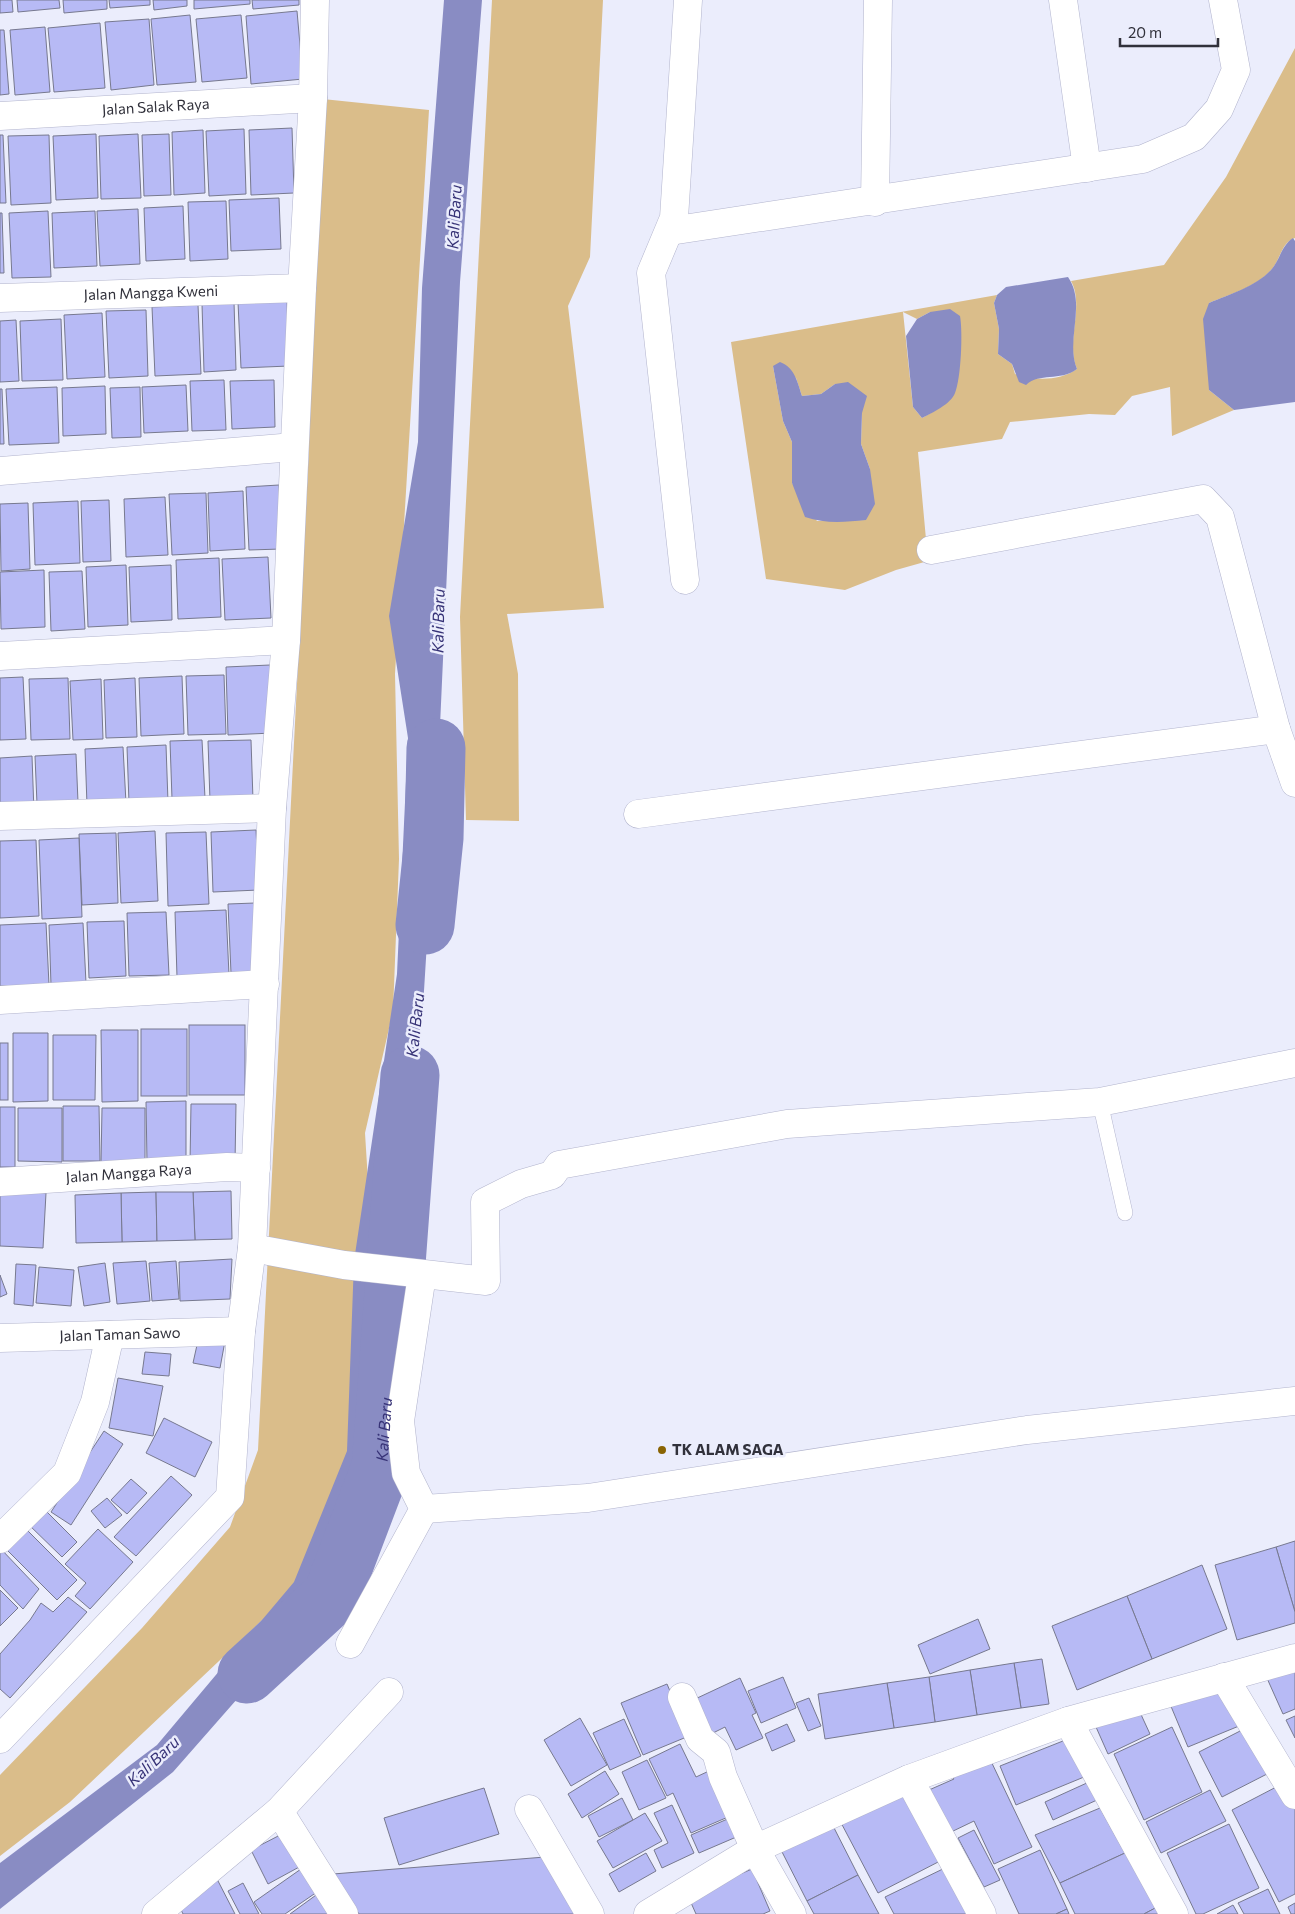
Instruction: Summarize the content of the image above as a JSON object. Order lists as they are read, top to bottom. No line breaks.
{"streets":{"street":["Jalan Salak Raya","Jalan Mangga Kweni","Jalan Mangga Raya","Jalan Taman Sawo"]},"water":["Kali Baru"],"places":["TK ALAM SAGA"],"scale_bar":"20 m"}
